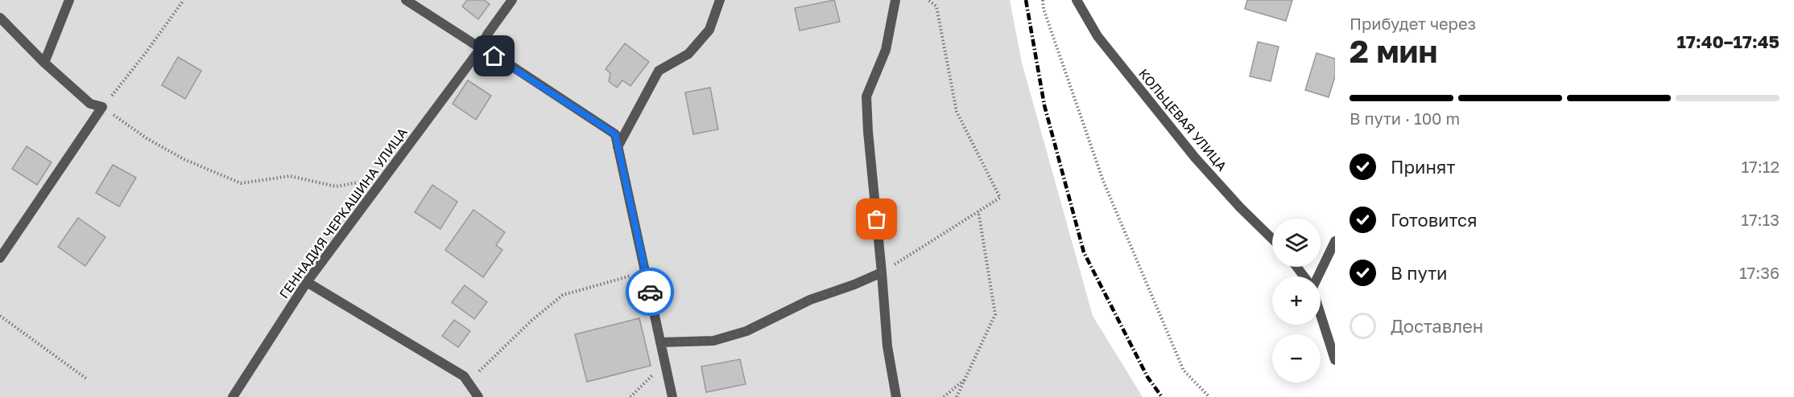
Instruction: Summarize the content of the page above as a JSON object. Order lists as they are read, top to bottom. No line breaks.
{"streets":{"street":["КОЛЬЦЕВАЯ УЛИЦА","ГЕННАДИЯ ЧЕРКАШИНА УЛИЦА"]},"page":{"heading":["2 мин","Прибудет через","17:40–17:45"],"bar":"В пути · 100 m","list":[["Принят","17:12"],["Готовится","17:13"],["В пути","17:36"],"Доставлен"],"map_buttons":["+","−"]}}
